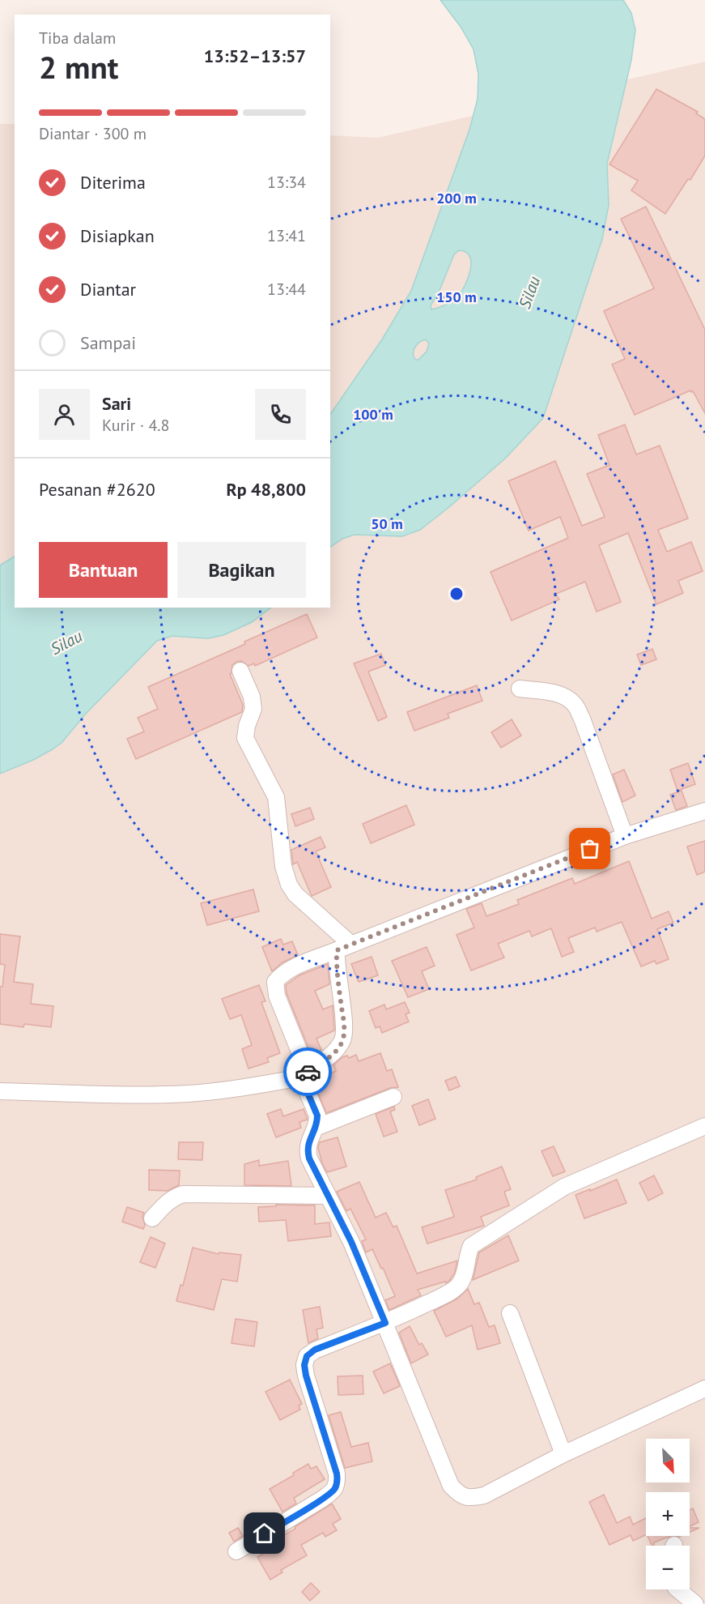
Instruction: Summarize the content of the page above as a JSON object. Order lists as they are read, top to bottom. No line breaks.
{"water":["Silau"],"north":"bottom right","page":{"heading":["2 mnt","Tiba dalam","13:52–13:57"],"panel":["Sari","Kurir · 4.8","Pesanan #2620","Rp 48,800"],"bar":"Diantar · 300 m","list":[["Diterima","13:34"],["Disiapkan","13:41"],["Diantar","13:44"],"Sampai"],"buttons":["Bantuan","Bagikan"],"map_buttons":["+","−"]},"rings":["200 m","150 m","100 m","50 m"]}
